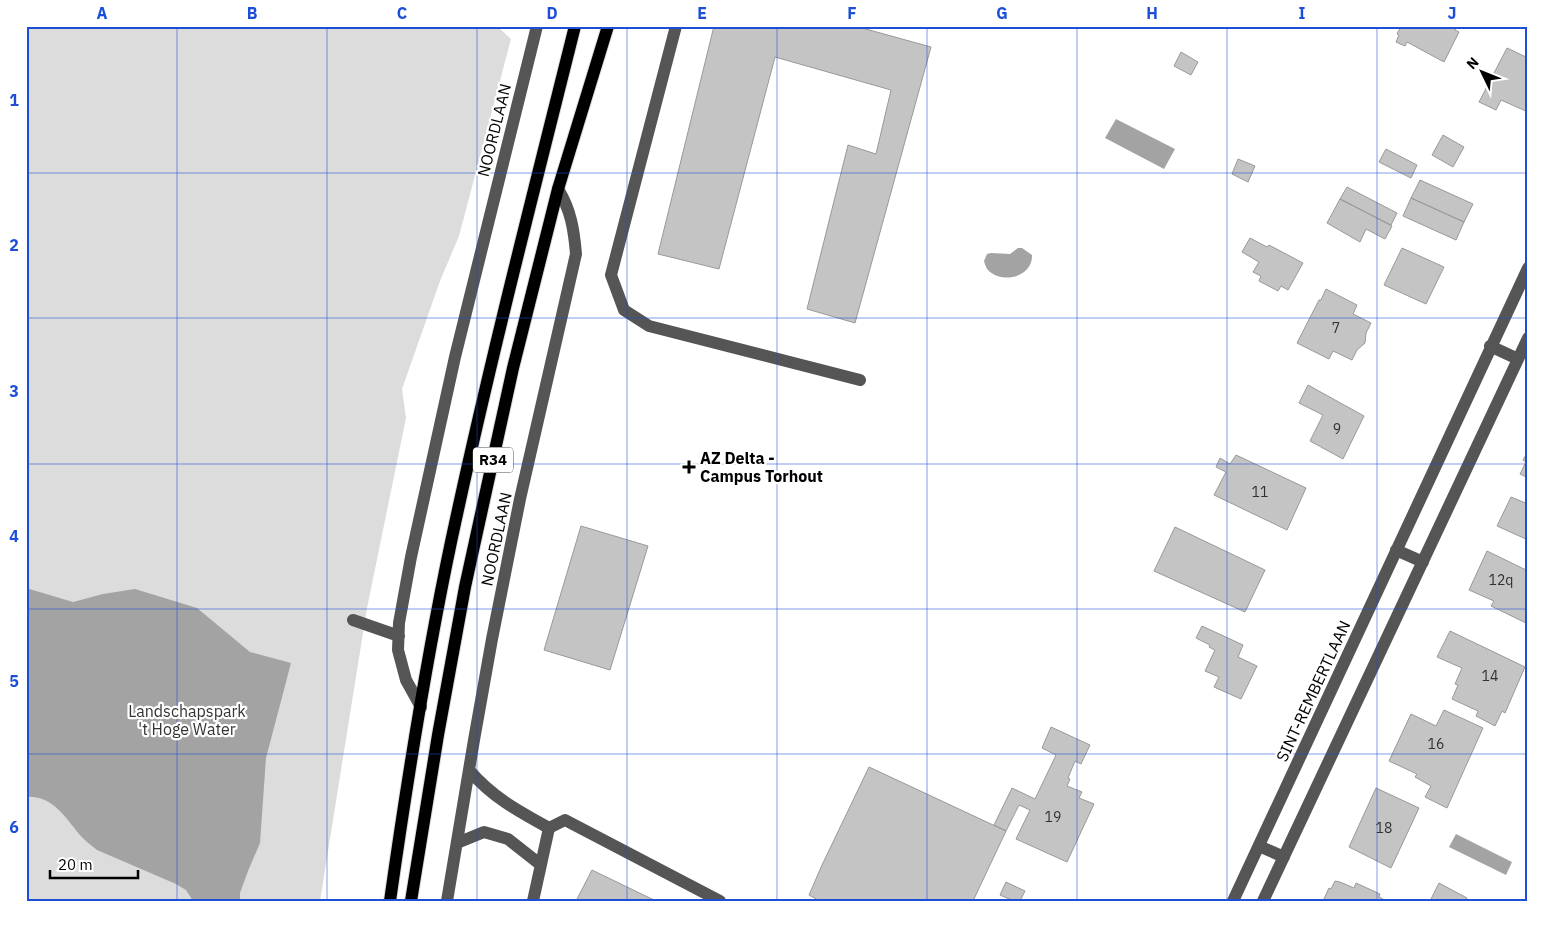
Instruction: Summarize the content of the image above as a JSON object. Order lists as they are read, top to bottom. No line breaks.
{"streets":{"main road":["NOORDLAAN","R34"],"street":["SINT-REMBERTLAAN"]},"crossings":[["NOORDLAAN","R34"]],"parks":["Landschapspark 't Hoge Water"],"places":{"health":["AZ Delta - Campus Torhout"]},"house_numbers":["7","9","11","12q","14","16","19","18"],"scale_bar":"20 m","north":"top left","grid":{"columns":["A","B","C","D","E","F","G","H","I","J"],"rows":["1","2","3","4","5","6"]}}
